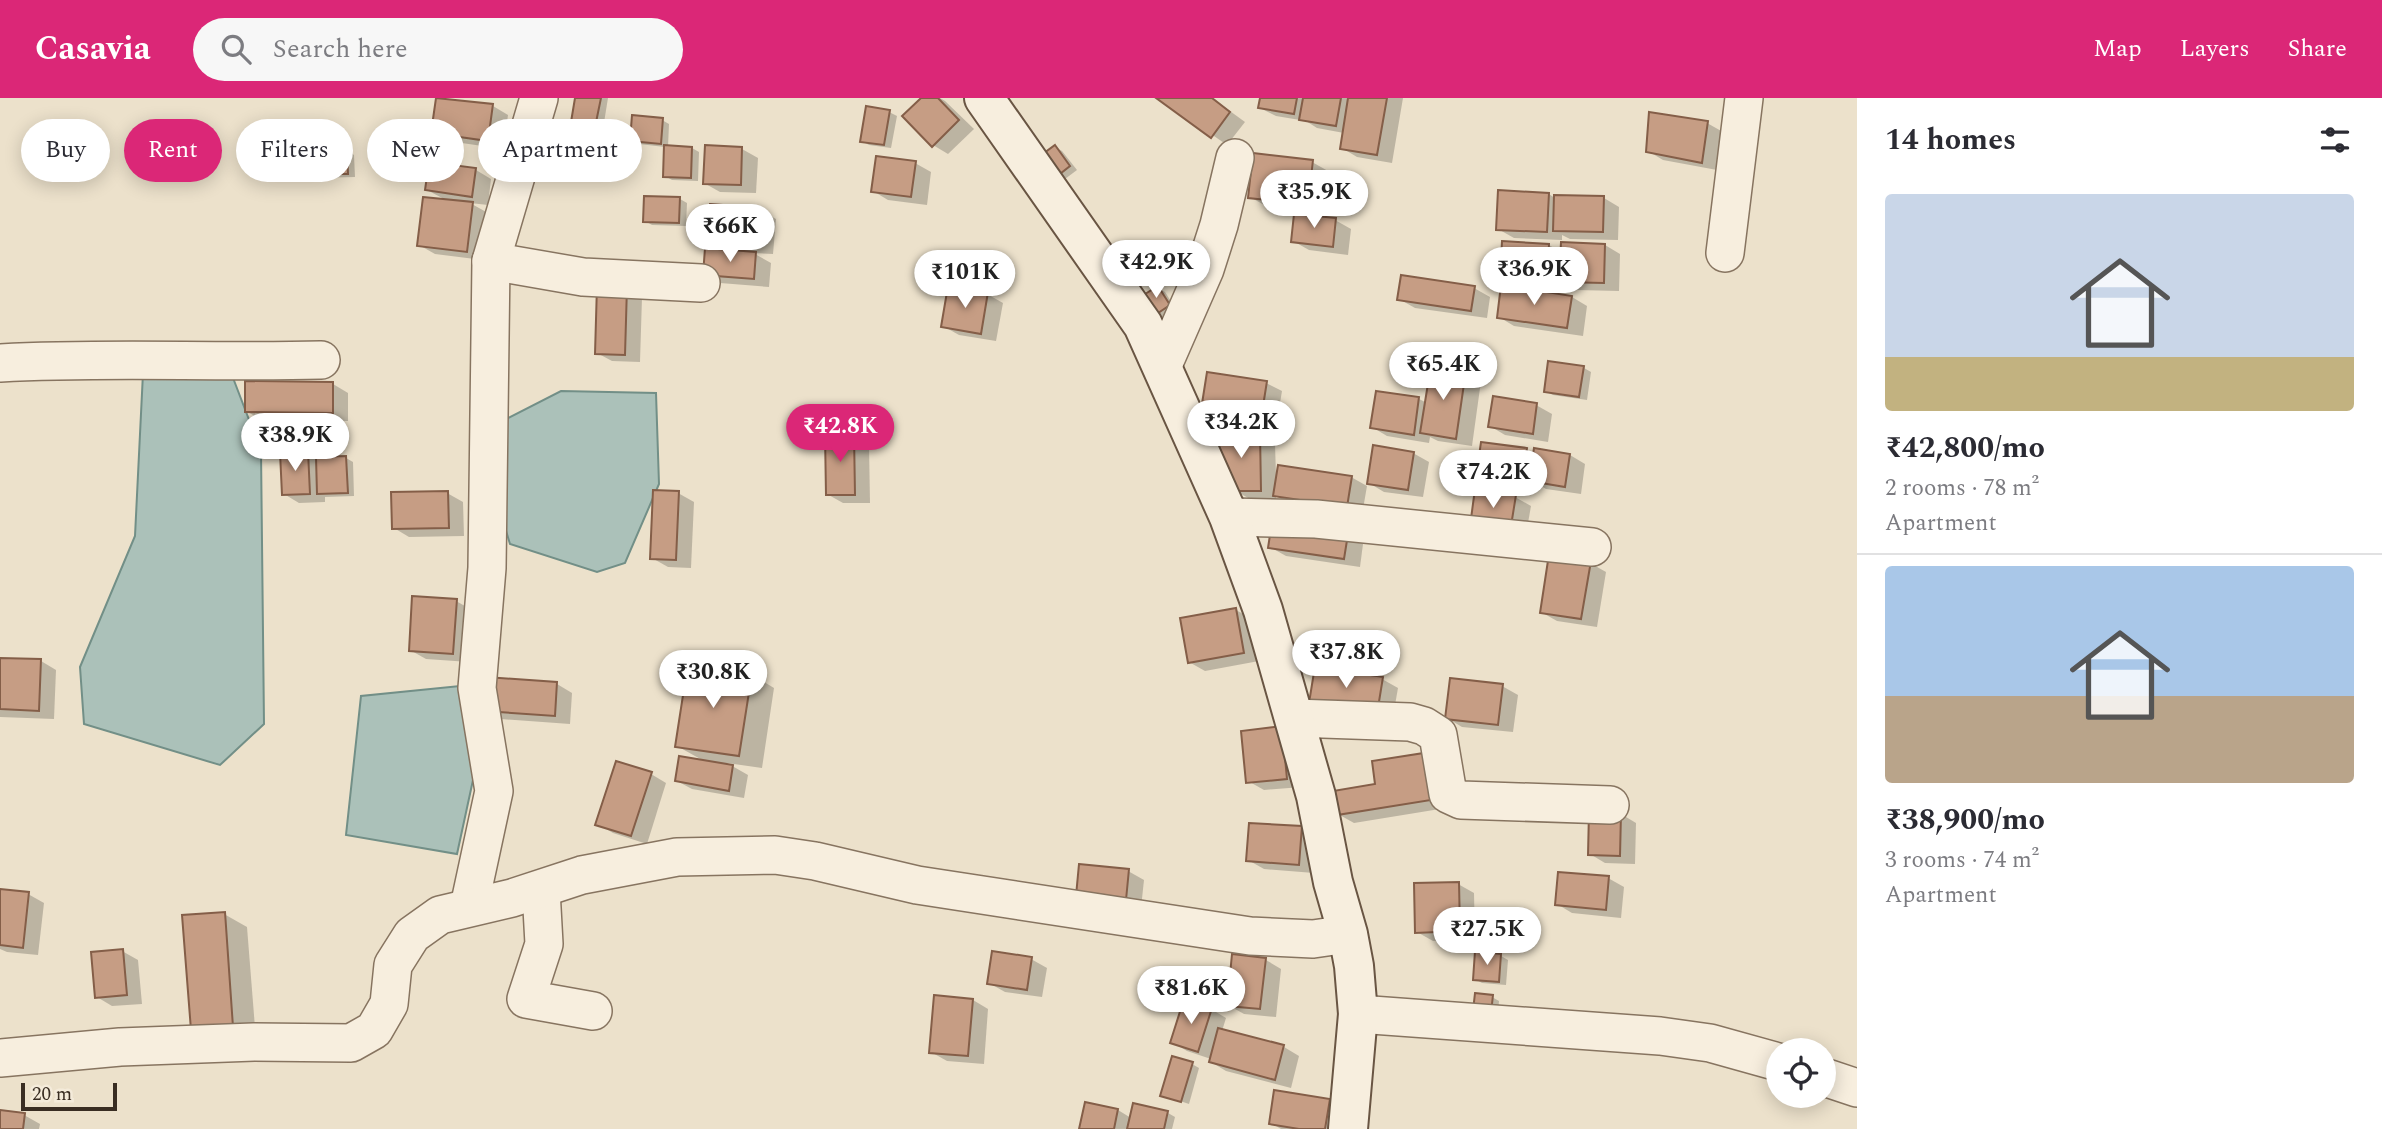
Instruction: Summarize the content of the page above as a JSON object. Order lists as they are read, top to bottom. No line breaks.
{"scale_bar":"20 m","page":{"header":"Casavia","search":"Search here","nav":["Map","Layers","Share"],"heading":"14 homes","chip":["Buy","Rent","Filters","New","Apartment"],"price":["₹35.9K","₹66K","₹42.9K","₹36.9K","₹101K","₹65.4K","₹34.2K","₹42.8K","₹38.9K","₹74.2K","₹37.8K","₹30.8K","₹27.5K","₹81.6K"],"list":[{"name":"₹42,800/mo","note":"2 rooms · 78 m² · Apartment"},{"name":"₹38,900/mo","note":"3 rooms · 74 m² · Apartment"}],"scale":"20 m"}}
